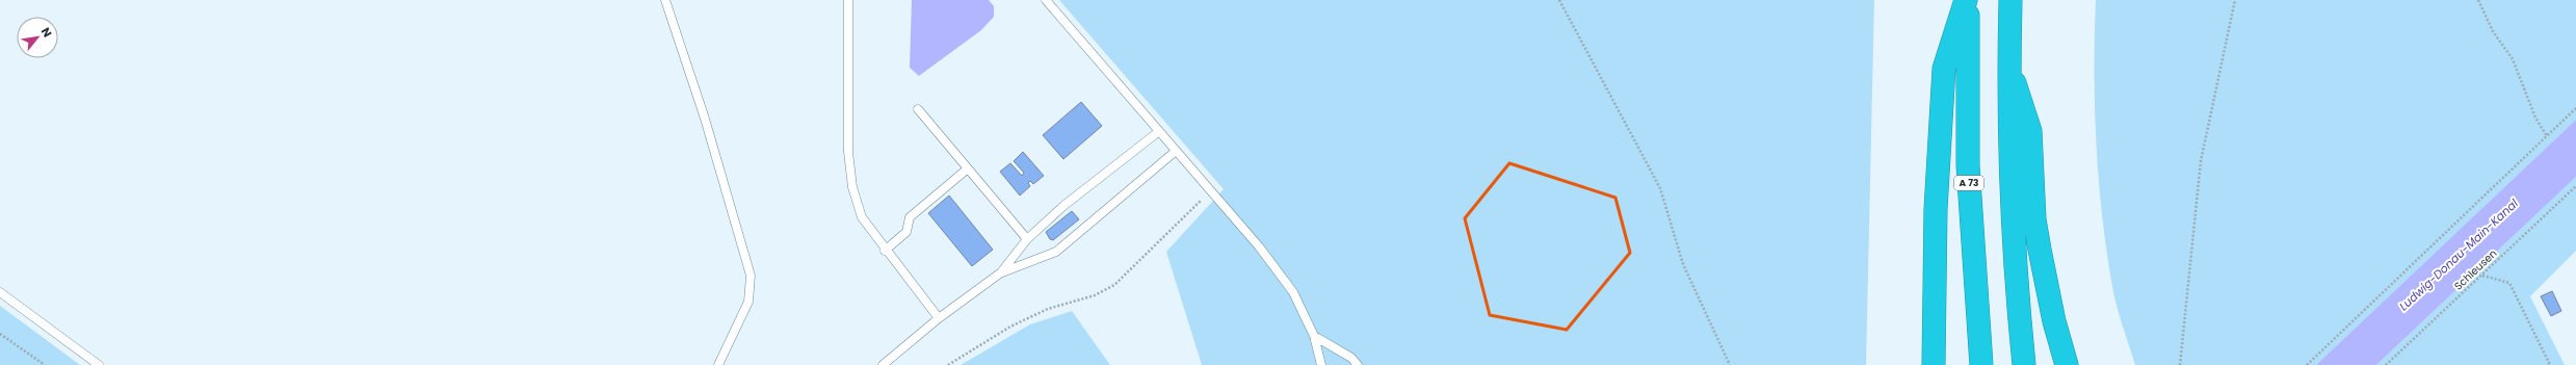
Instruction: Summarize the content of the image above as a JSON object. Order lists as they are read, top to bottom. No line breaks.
{"streets":{"highway":["A 73"],"path":["Schleusen"]},"water":["Ludwig-Donau-Main-Kanal"],"north":"top right"}
